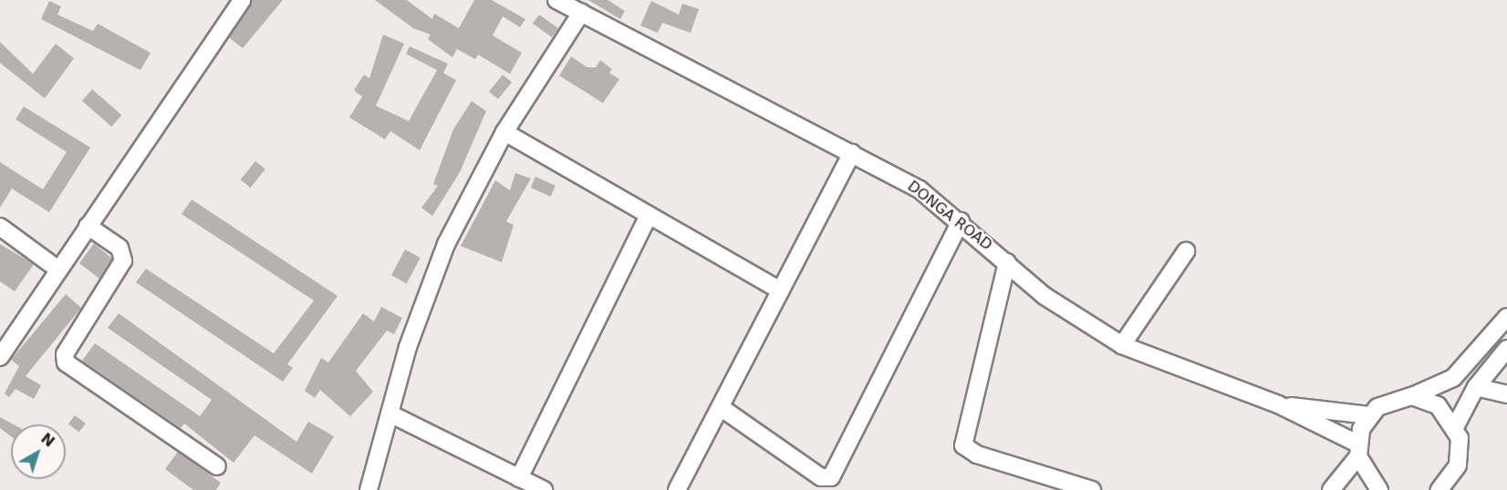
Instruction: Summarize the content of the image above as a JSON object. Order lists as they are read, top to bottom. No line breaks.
{"streets":{"street":["DONGA ROAD"]},"north":"top right"}
